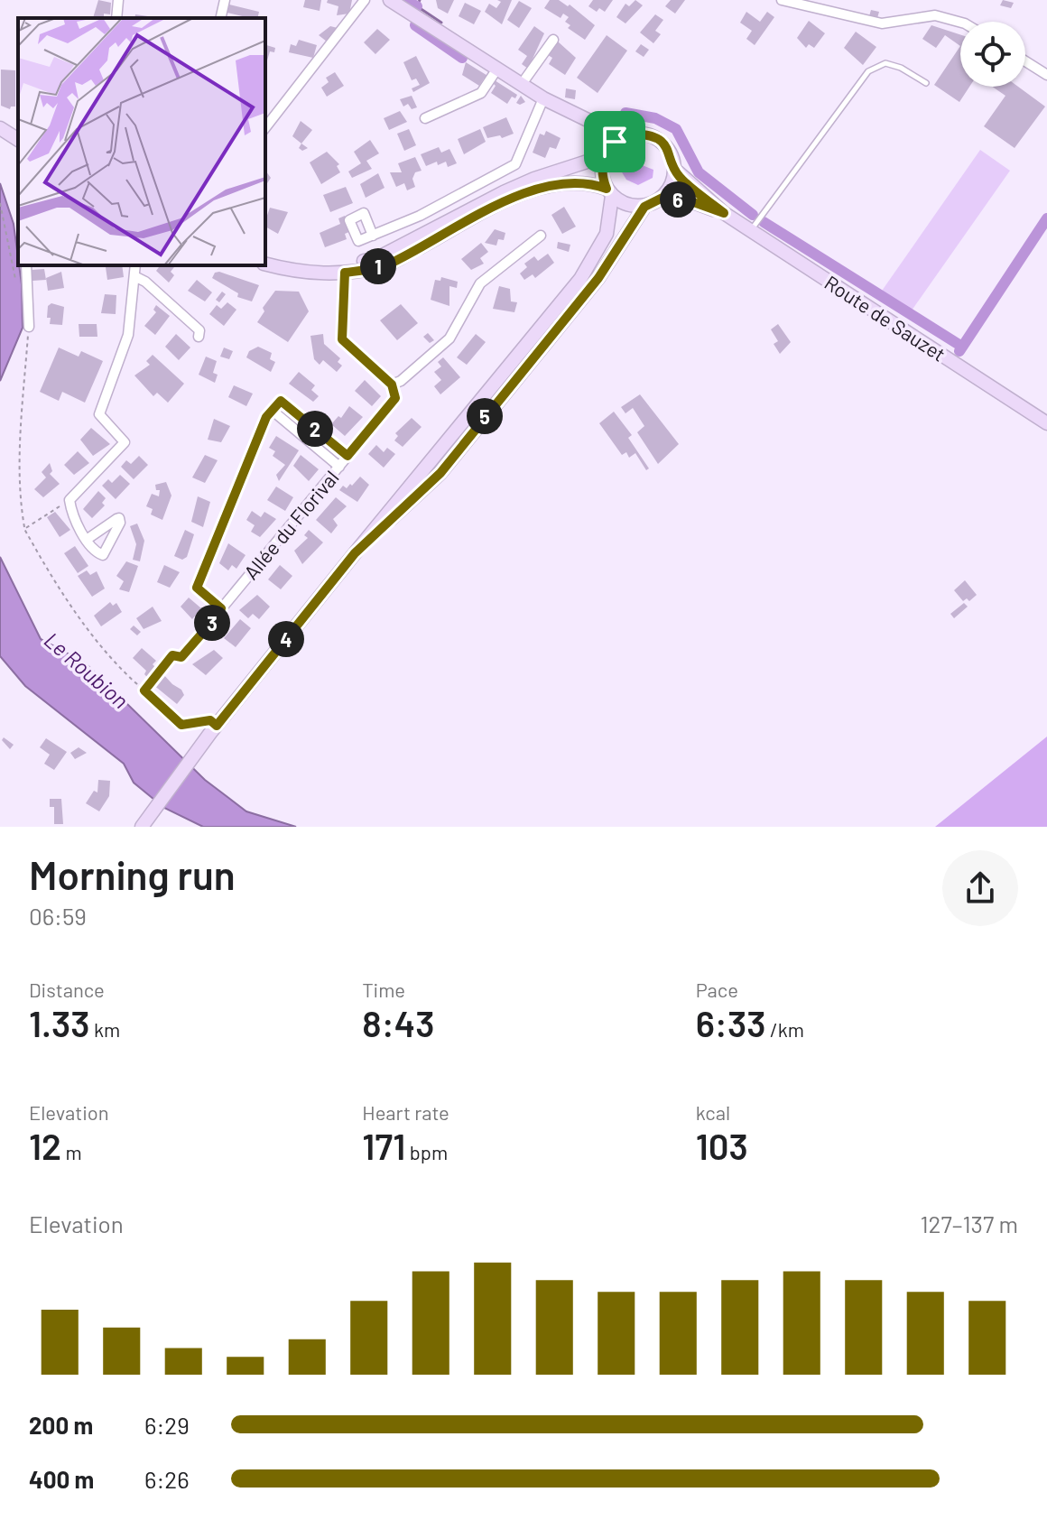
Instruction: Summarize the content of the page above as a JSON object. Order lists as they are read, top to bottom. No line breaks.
{"streets":{"main road":["Route de Sauzet"],"street":["Allée du Florival"]},"water":["Le Roubion"],"page":{"pins":["6","1","5","2","3","4"],"heading":["Morning run","06:59"],"stats":[["Distance","1.33 km"],["Time","8:43"],["Pace","6:33 /km"],["Elevation","12 m"],["Heart rate","171 bpm"],["kcal","103"]],"chart":["Elevation","127–137 m"],"list":[{"name":"200 m","note":"6:29"},{"name":"400 m","note":"6:26"}]}}
